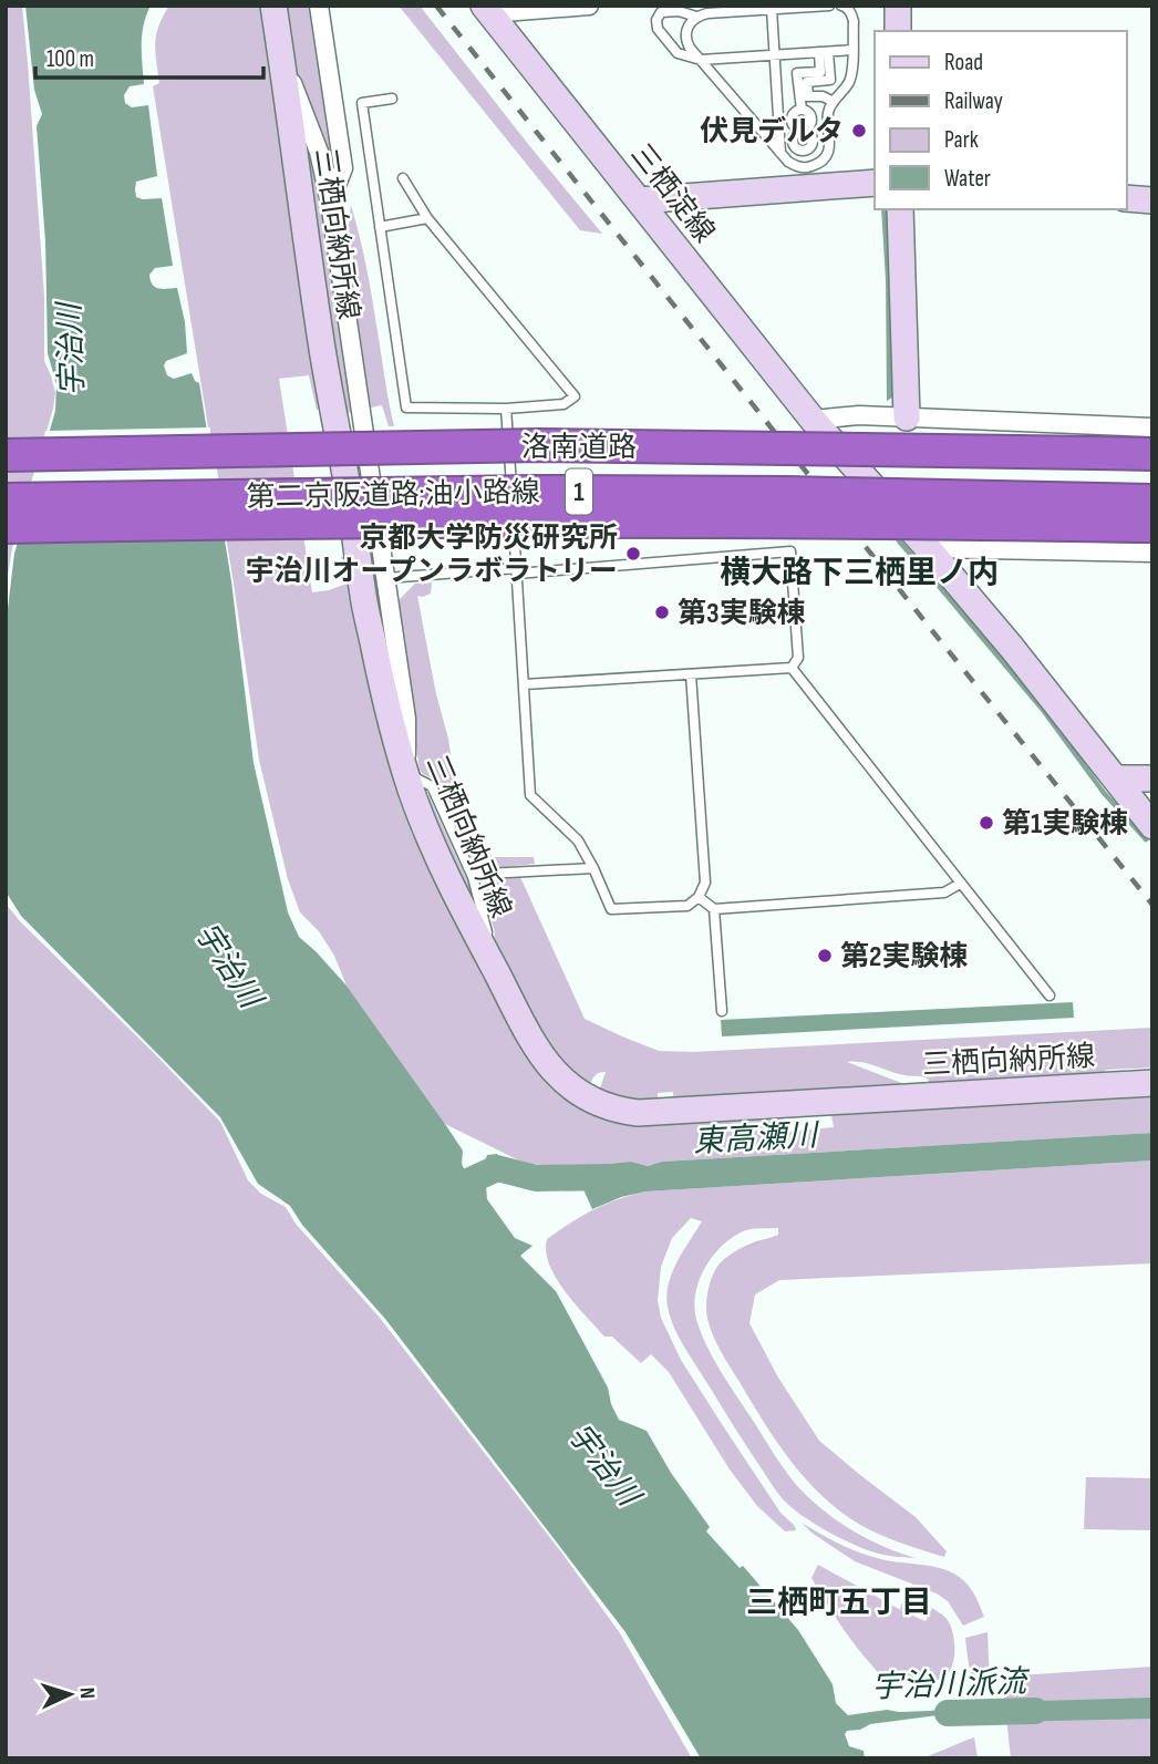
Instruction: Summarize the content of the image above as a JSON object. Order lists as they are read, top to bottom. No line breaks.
{"streets":{"highway":["洛南道路","1","第二京阪道路;油小路線"],"main road":["三栖淀線","三栖向納所線"]},"districts":["横大路下三栖里ノ内","三栖町五丁目"],"water":["宇治川","東高瀬川","宇治川派流"],"places":["伏見デルタ","京都大学防災研究所 宇治川オープンラボラトリー","第3実験棟","第1実験棟","第2実験棟"],"legend":["Road","Railway","Park","Water"],"scale_bar":"100 m","north":"right"}
